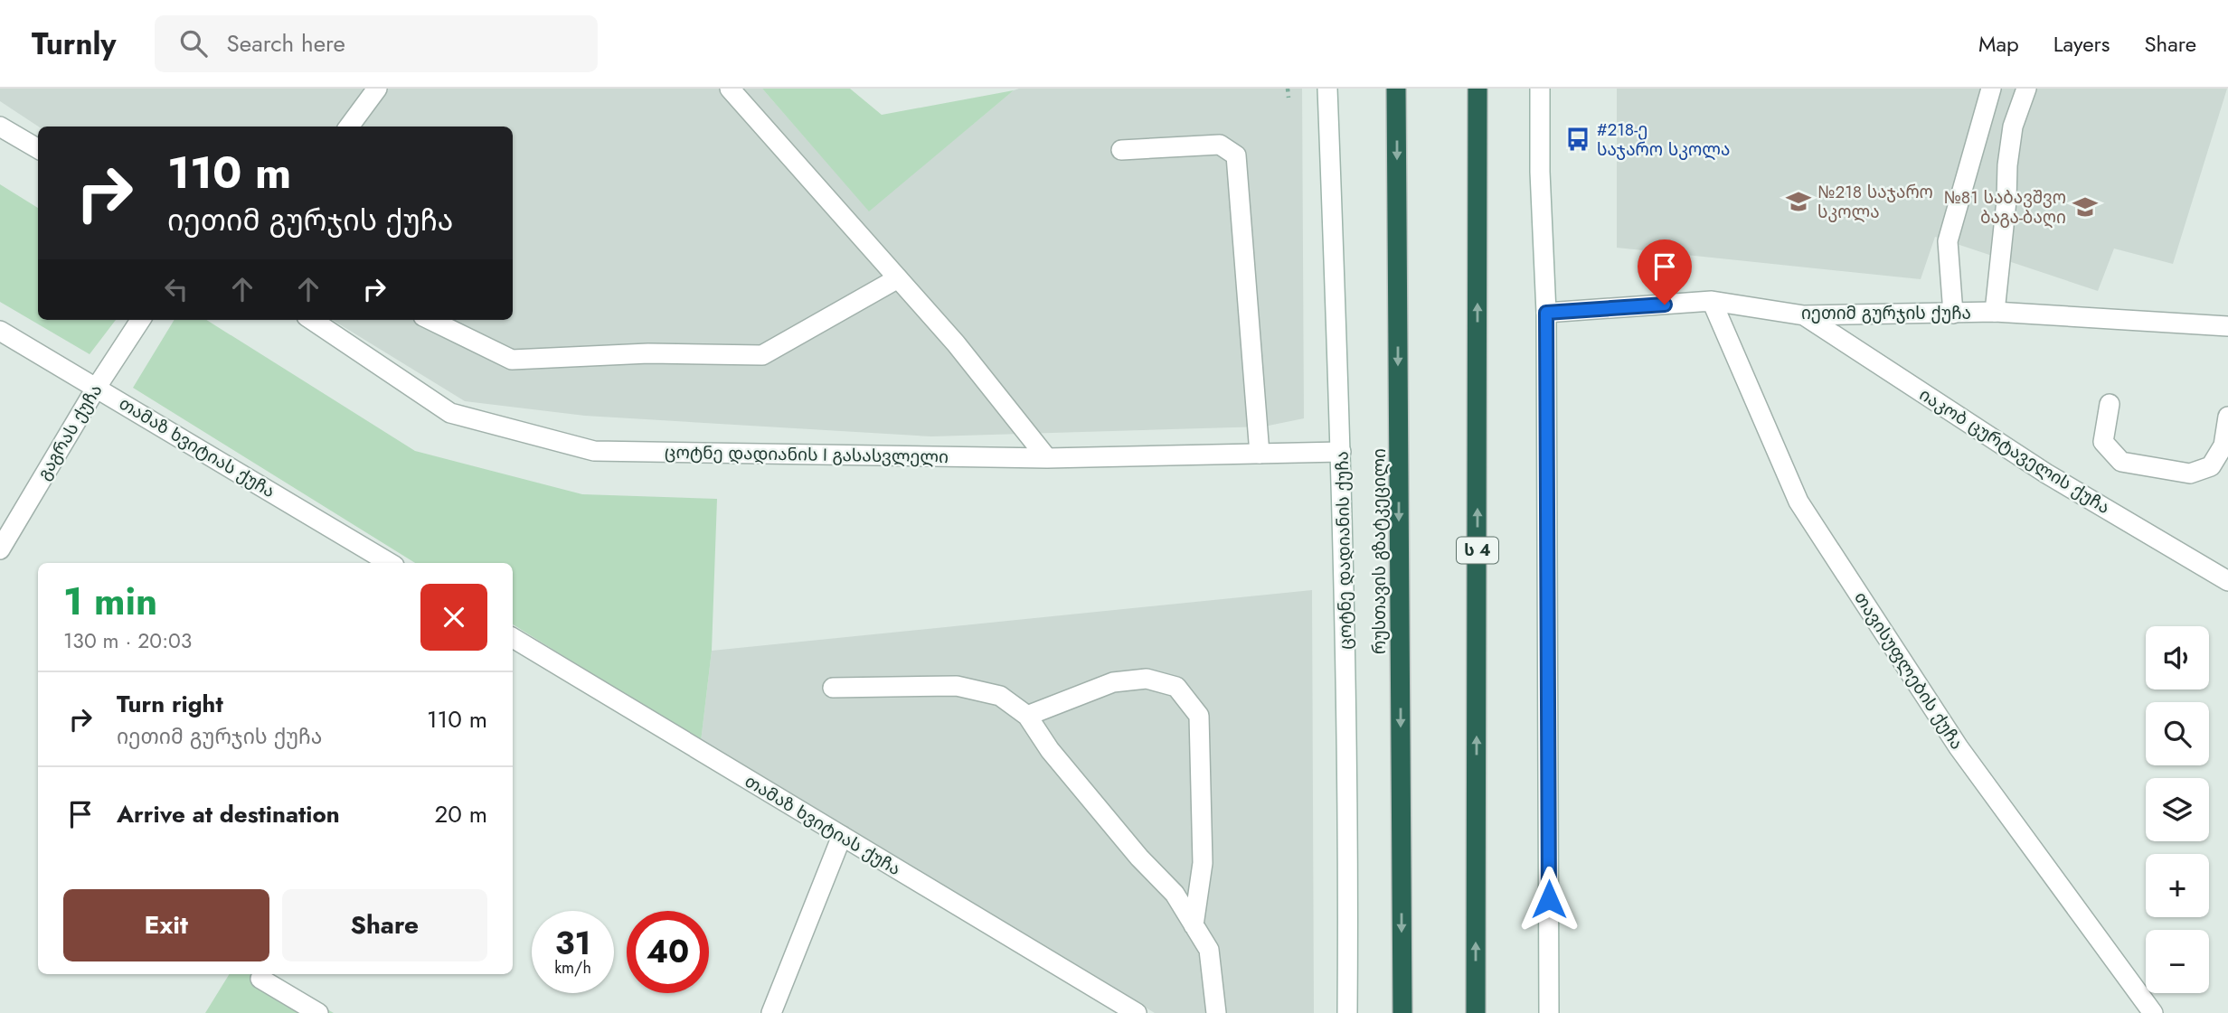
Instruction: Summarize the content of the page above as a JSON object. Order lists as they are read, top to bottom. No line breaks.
{"streets":{"highway":["ს 4","რუსთავის გზატკეცილი"],"street":["იეთიმ გურჯის ქუჩა","გაგრას ქუჩა","თამაზ ხვიტიას ქუჩა","იაკობ ცურტაველის ქუჩა","ცოტნე დადიანის I გასასვლელი","ცოტნე დადიანის ქუჩა","თავისუფლების ქუჩა"]},"crossings":[["იეთიმ გურჯის ქუჩა","იაკობ ცურტაველის ქუჩა"],["იეთიმ გურჯის ქუჩა","თავისუფლების ქუჩა"],["გაგრას ქუჩა","თამაზ ხვიტიას ქუჩა"],["ცოტნე დადიანის I გასასვლელი","ცოტნე დადიანის ქუჩა"]],"places":{"bus stop":["#218-ე საჯარო სკოლა"],"school or university":["№218 საჯარო სკოლა","№81 საბავშვო ბაგა-ბაღი"]},"page":{"header":"Turnly","search":"Search here","nav":["Map","Layers","Share"],"turn":["110 m","იეთიმ გურჯის ქუჩა"],"heading":["1 min","130 m · 20:03"],"map_buttons":["+","−"],"list":[{"name":"Turn right","note":"იეთიმ გურჯის ქუჩა","value":"110 m"},{"name":"Arrive at destination","value":"20 m"}],"buttons":["Exit","Share"],"speed":"31 km/h","limit":"40"}}
